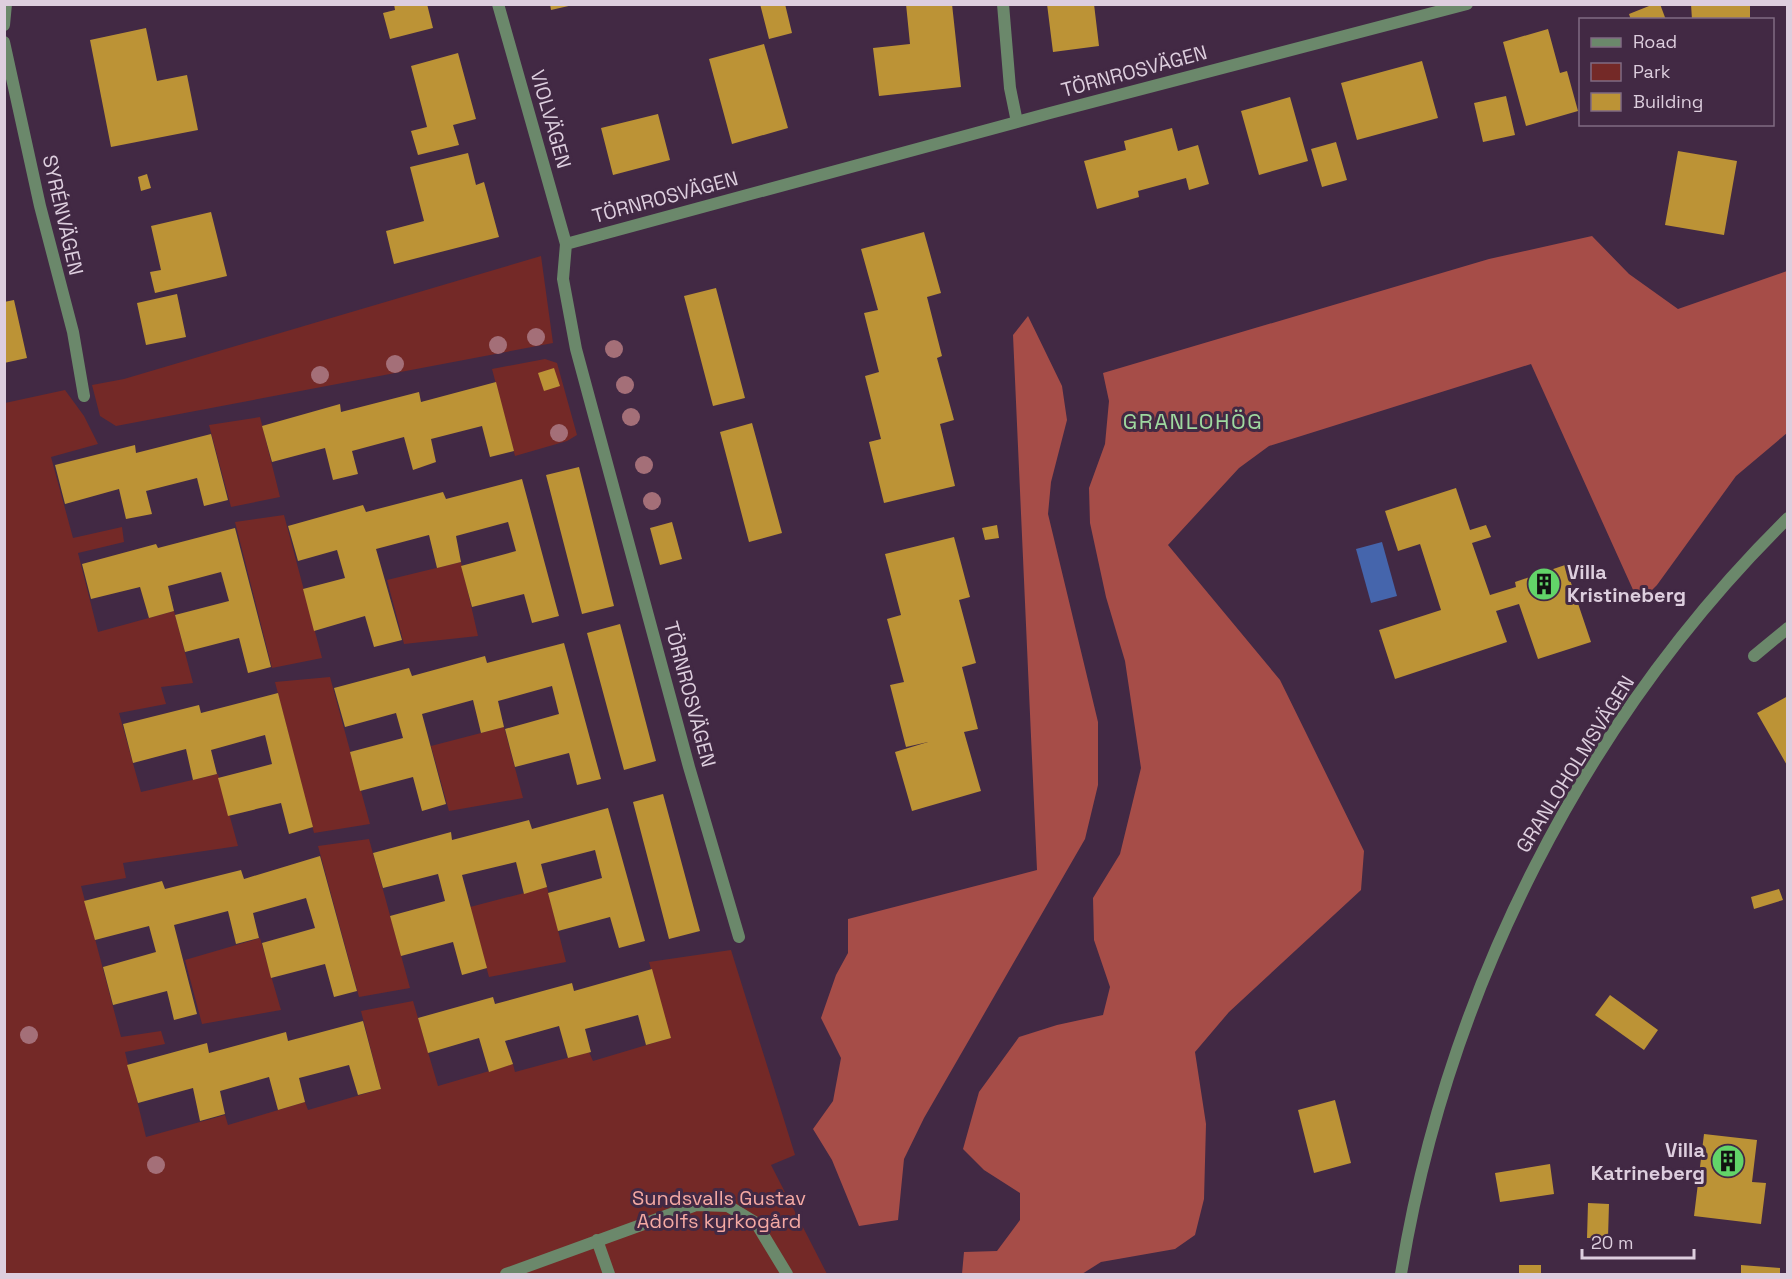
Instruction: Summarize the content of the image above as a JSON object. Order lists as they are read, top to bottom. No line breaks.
{"streets":{"street":["TÖRNROSVÄGEN","VIOLVÄGEN","SYRÉNVÄGEN","GRANLOHOLMSVÄGEN"]},"crossings":[["TÖRNROSVÄGEN","VIOLVÄGEN"]],"districts":["GRANLOHÖG"],"parks":["Sundsvalls Gustav Adolfs kyrkogård"],"places":{"building":["Villa Kristineberg","Villa Katrineberg"]},"legend":["Road","Park","Building"],"scale_bar":"20 m"}
